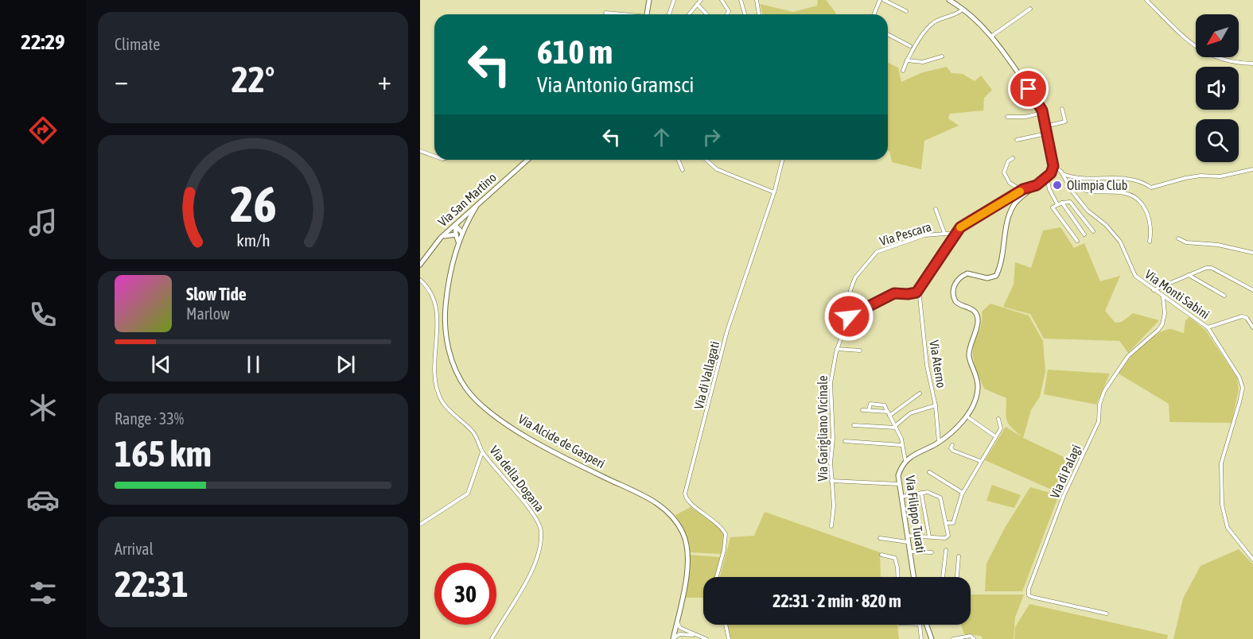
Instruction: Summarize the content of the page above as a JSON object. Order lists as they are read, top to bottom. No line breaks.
{"streets":{"street":["Via San Martino","Via Pescara","Via Monti Sabini","Via Aterno","Via di Vallagati","Via Garigliano Vicinale","Via Alcide de Gasperi","Via di Palagi","Via della Dogana","Via Filippo Turati"]},"crossings":[["Via San Martino","Via Alcide de Gasperi"],["Via Pescara","Via Garigliano Vicinale"],["Via Monti Sabini","Via di Palagi"],["Via Aterno","Via Filippo Turati"]],"places":["Olimpia Club"],"north":"bottom left","page":{"tabs":"22:29","tile":["Climate",["Range · 33%","165 km"],["Arrival","22:31"]],"turn":["610 m","Via Antonio Gramsci"],"heat":["−","22°","+"],"song":["Slow Tide","Marlow"],"limit":"30","trip":"22:31 · 2 min · 820 m","gauge":["26","km/h"]}}
